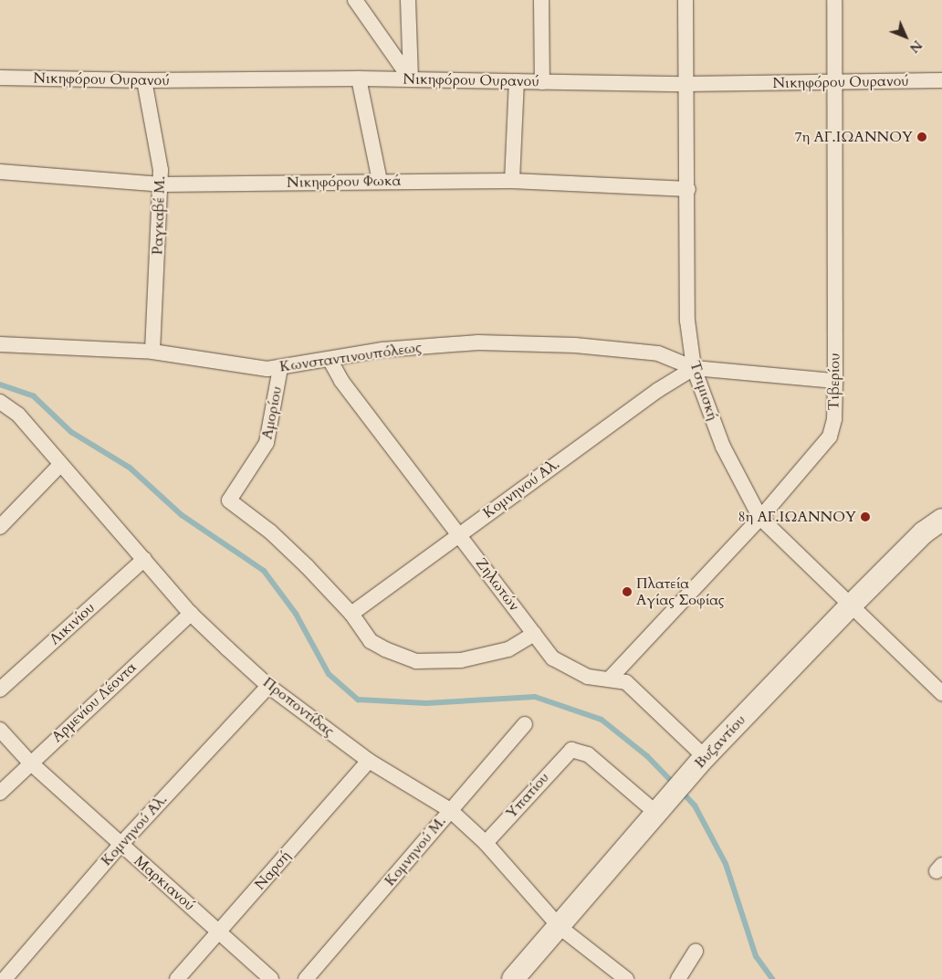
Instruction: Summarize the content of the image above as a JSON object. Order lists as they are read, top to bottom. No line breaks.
{"streets":{"street":["Νικηφόρου Ουρανού","Νικηφόρου Φωκά","Ραγκαβέ Μ.","Κωνσταντινουπόλεως","Τιβερίου","Τσιμισκή","Αμορίου","Κομνηνού Αλ.","Ζηλωτών","Λικινίου","Αρμενίου Λέοντα","Προποντίδας","Βυζαντίου","Υπατίου","Κομνηνού Μ.","Ναρσή","Μαρκιανού"]},"crossings":[["Νικηφόρου Ουρανού","Ραγκαβέ Μ."],["Νικηφόρου Ουρανού","Τιβερίου"],["Νικηφόρου Ουρανού","Τσιμισκή"],["Νικηφόρου Φωκά","Ραγκαβέ Μ."],["Νικηφόρου Φωκά","Τσιμισκή"],["Ραγκαβέ Μ.","Κωνσταντινουπόλεως"],["Κωνσταντινουπόλεως","Τιβερίου"],["Κωνσταντινουπόλεως","Τσιμισκή"],["Κωνσταντινουπόλεως","Αμορίου"],["Κωνσταντινουπόλεως","Κομνηνού Αλ."],["Κωνσταντινουπόλεως","Ζηλωτών"],["Τιβερίου","Τσιμισκή"],["Τιβερίου","Ζηλωτών"],["Τσιμισκή","Κομνηνού Αλ."],["Τσιμισκή","Βυζαντίου"],["Αμορίου","Κομνηνού Αλ."],["Κομνηνού Αλ.","Ζηλωτών"],["Κομνηνού Αλ.","Προποντίδας"],["Κομνηνού Αλ.","Μαρκιανού"],["Ζηλωτών","Βυζαντίου"],["Λικινίου","Προποντίδας"],["Αρμενίου Λέοντα","Προποντίδας"],["Αρμενίου Λέοντα","Μαρκιανού"],["Προποντίδας","Βυζαντίου"],["Προποντίδας","Υπατίου"],["Προποντίδας","Κομνηνού Μ."],["Προποντίδας","Ναρσή"],["Βυζαντίου","Υπατίου"],["Ναρσή","Μαρκιανού"]],"places":["7η ΑΓ.ΙΩΑΝΝΟΥ","8η ΑΓ.ΙΩΑΝΝΟΥ","Πλατεία Αγίας Σοφίας"],"north":"bottom right"}
